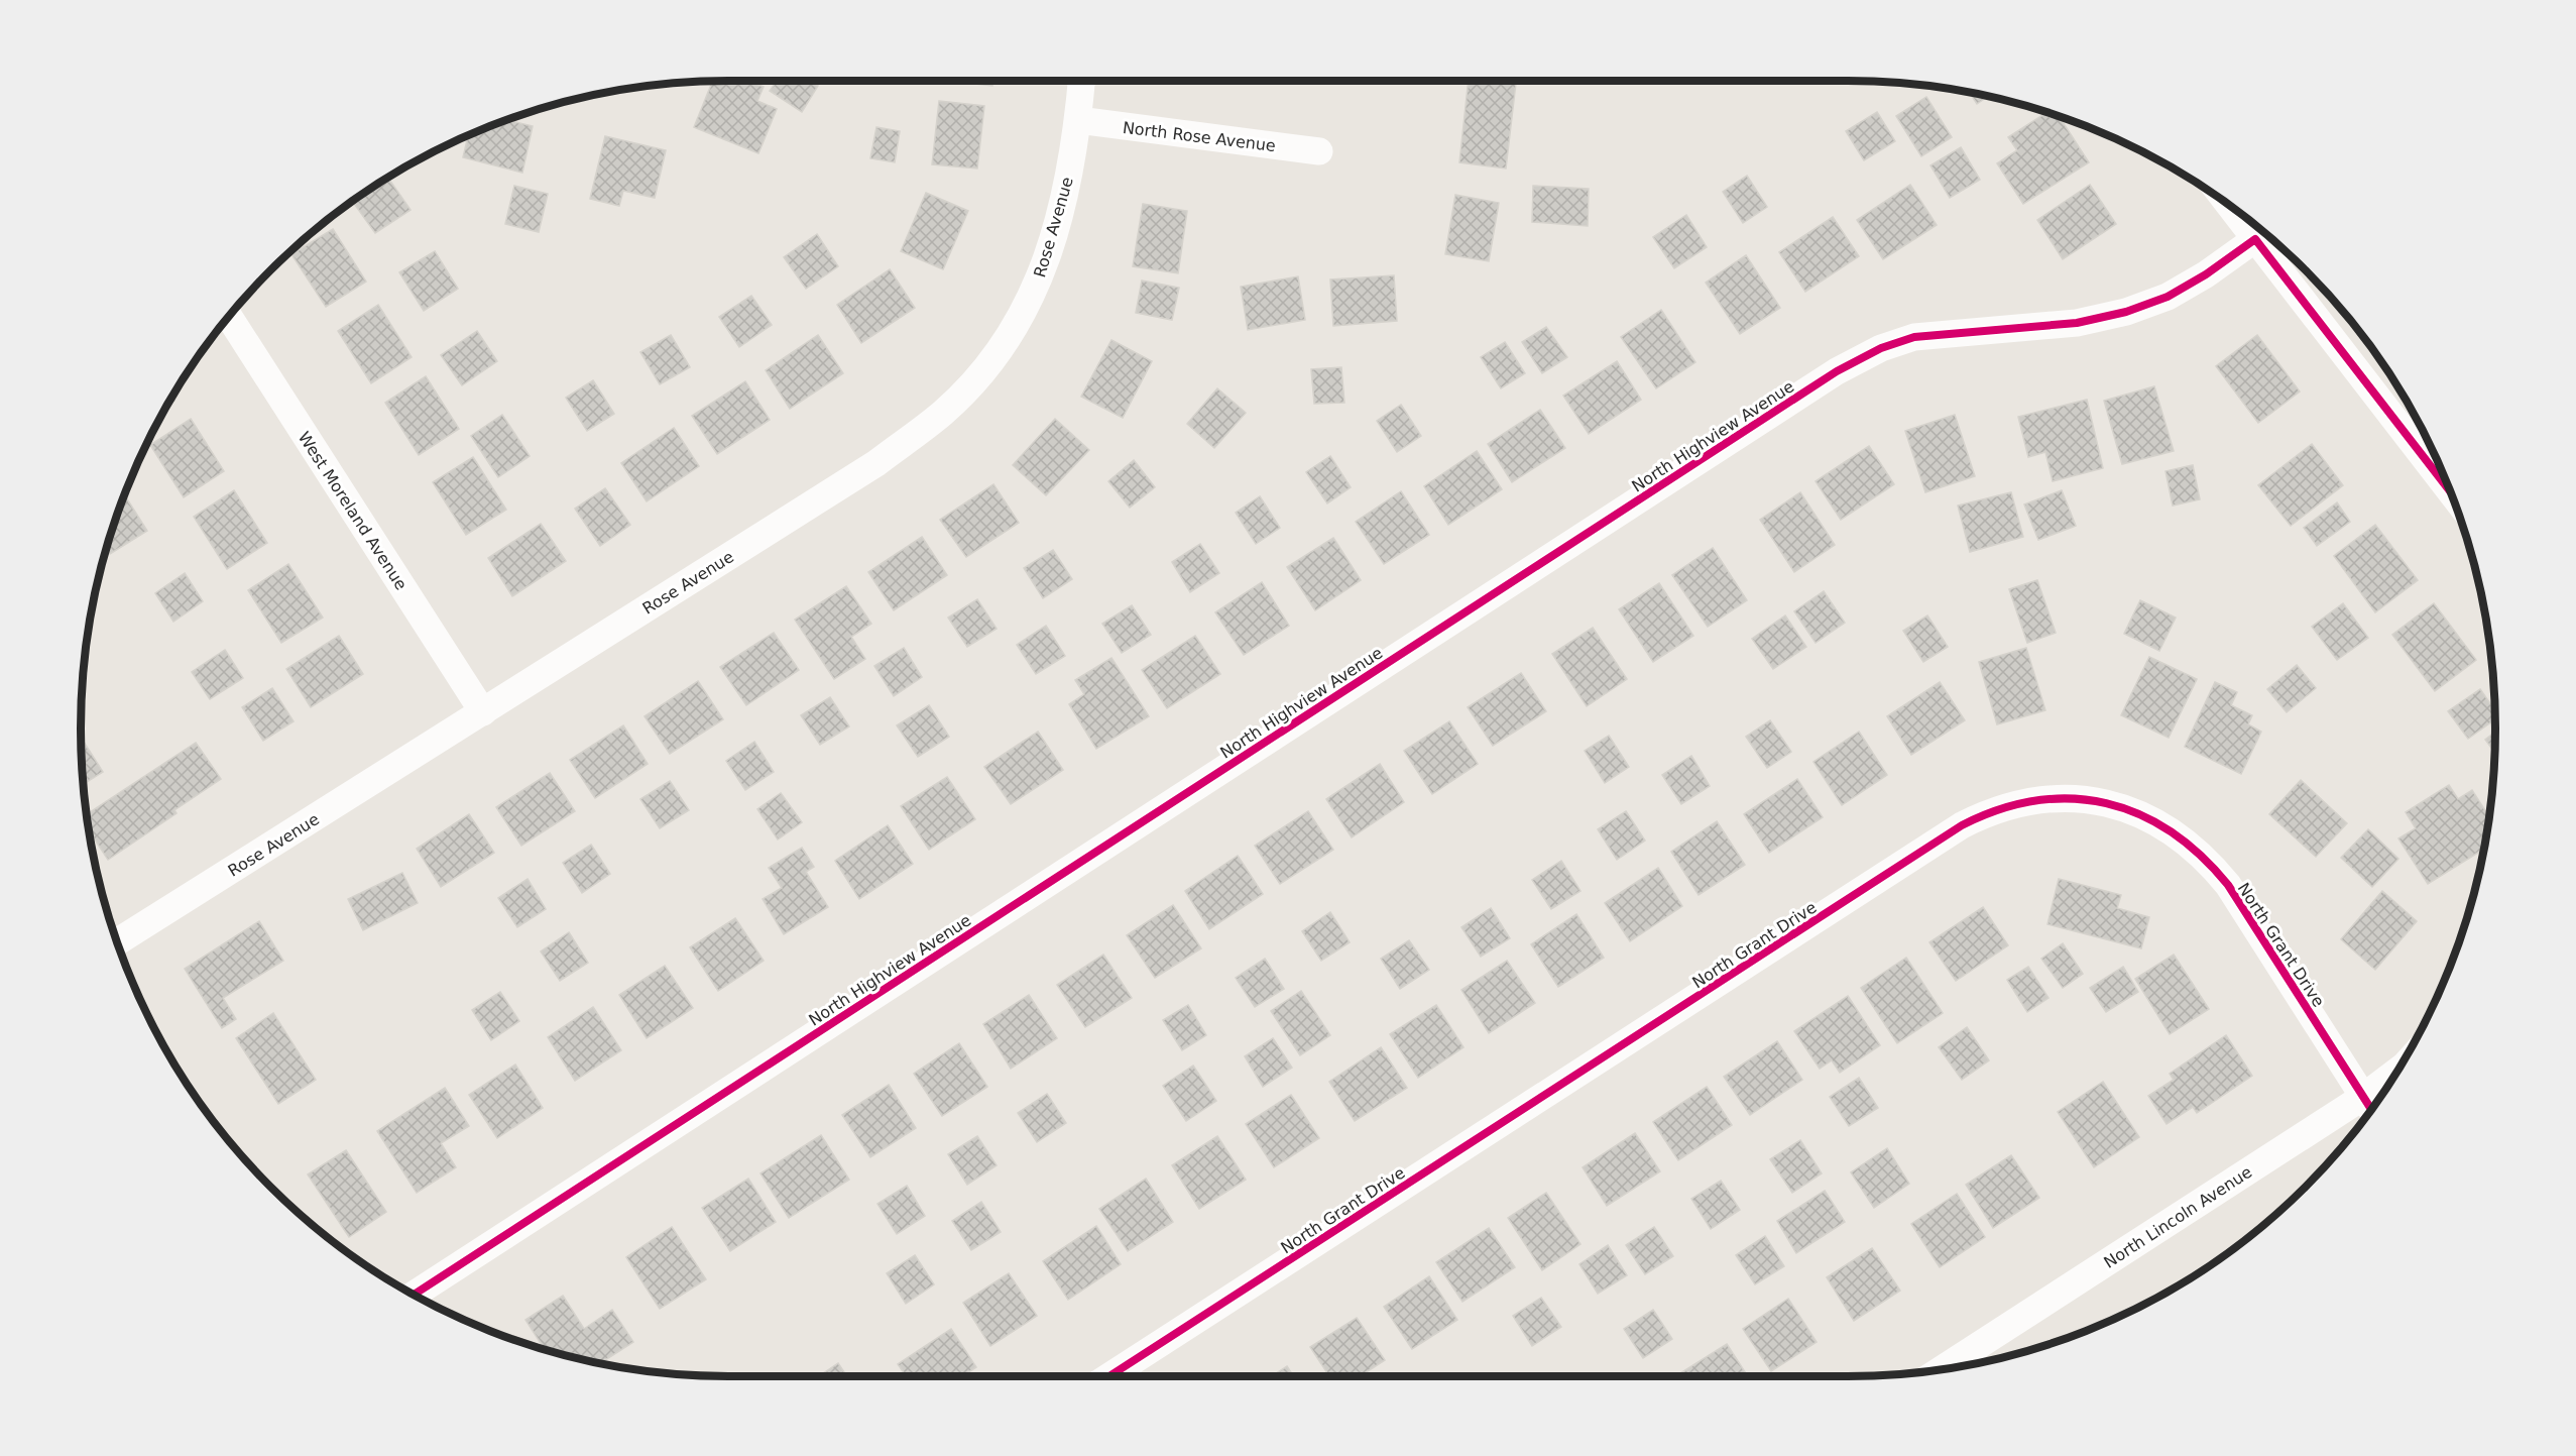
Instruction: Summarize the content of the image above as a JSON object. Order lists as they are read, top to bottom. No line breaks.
{"streets":{"street":["North Rose Avenue","Rose Avenue","North Highview Avenue","West Moreland Avenue","North Grant Drive","North Lincoln Avenue"]},"crossings":[["North Rose Avenue","Rose Avenue"],["Rose Avenue","West Moreland Avenue"],["North Grant Drive","North Lincoln Avenue"]]}
